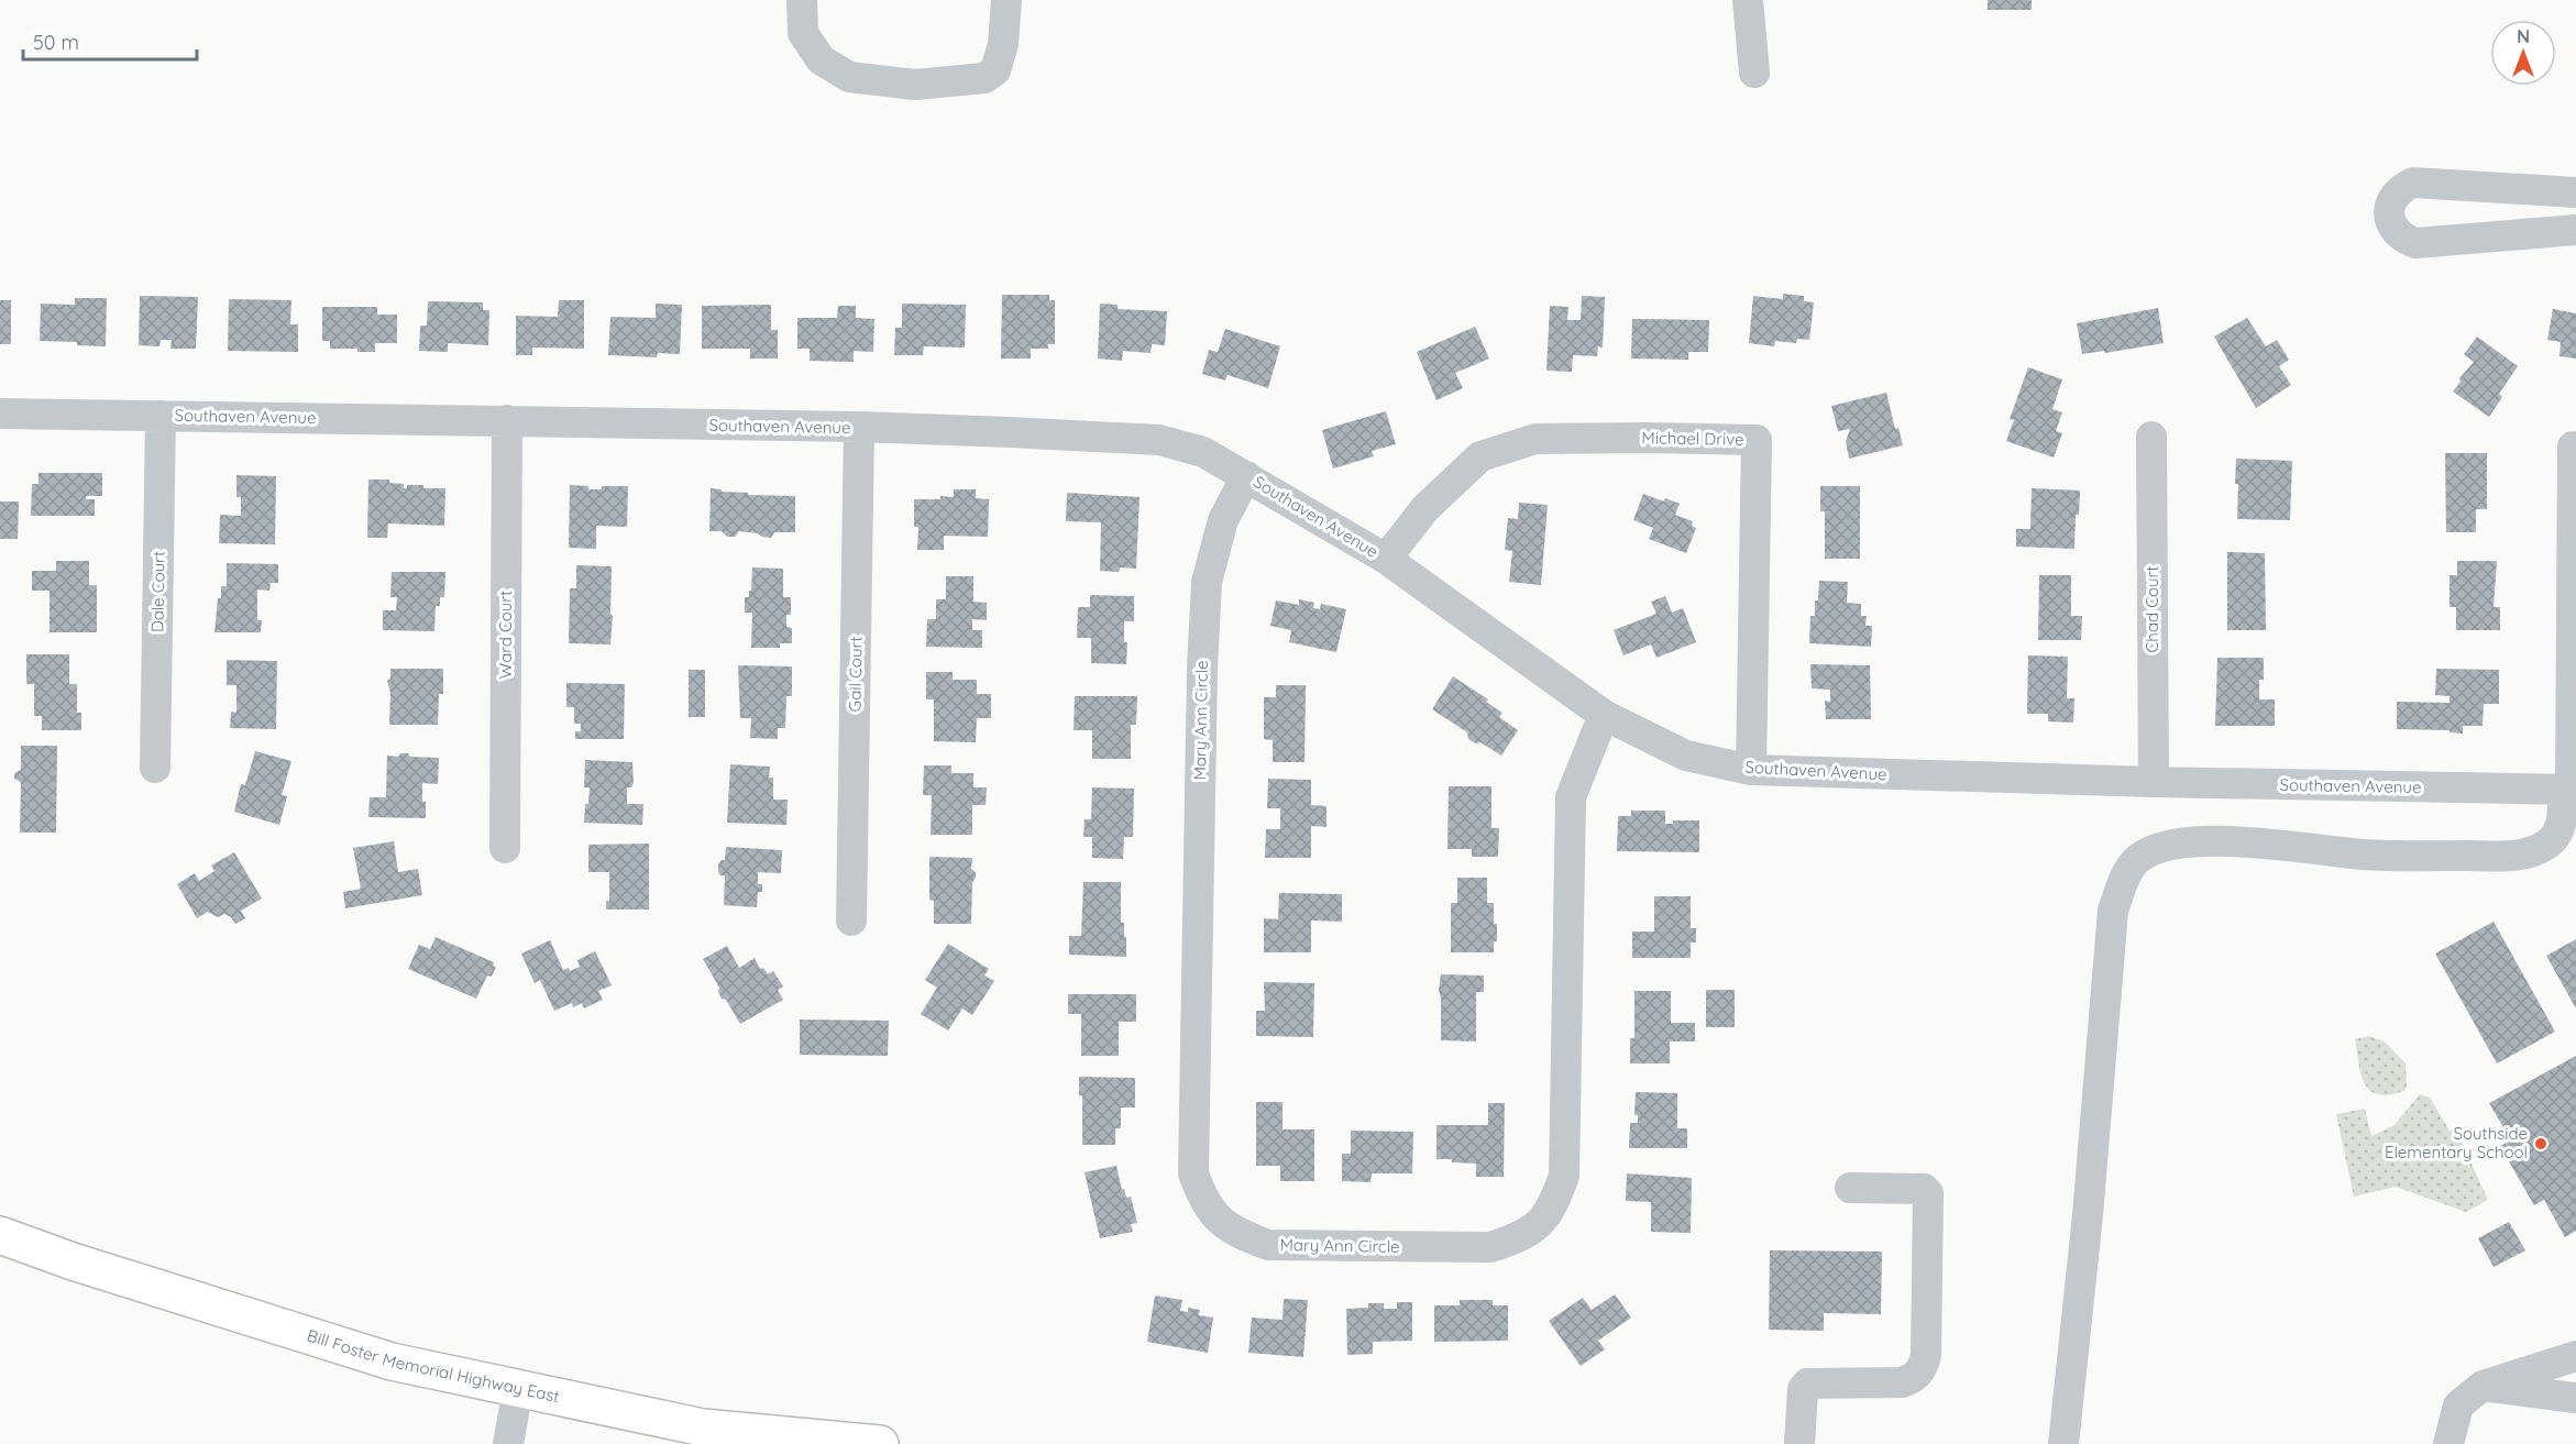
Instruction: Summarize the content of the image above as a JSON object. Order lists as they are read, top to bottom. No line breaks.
{"streets":{"main road":["Bill Foster Memorial Highway East"],"street":["Southaven Avenue","Michael Drive","Dale Court","Chad Court","Ward Court","Gail Court","Mary Ann Circle"]},"crossings":[["Southaven Avenue","Michael Drive"],["Southaven Avenue","Dale Court"],["Southaven Avenue","Chad Court"],["Southaven Avenue","Ward Court"],["Southaven Avenue","Gail Court"],["Southaven Avenue","Mary Ann Circle"]],"places":["Southside Elementary School"],"scale_bar":"50 m","north":"top"}
